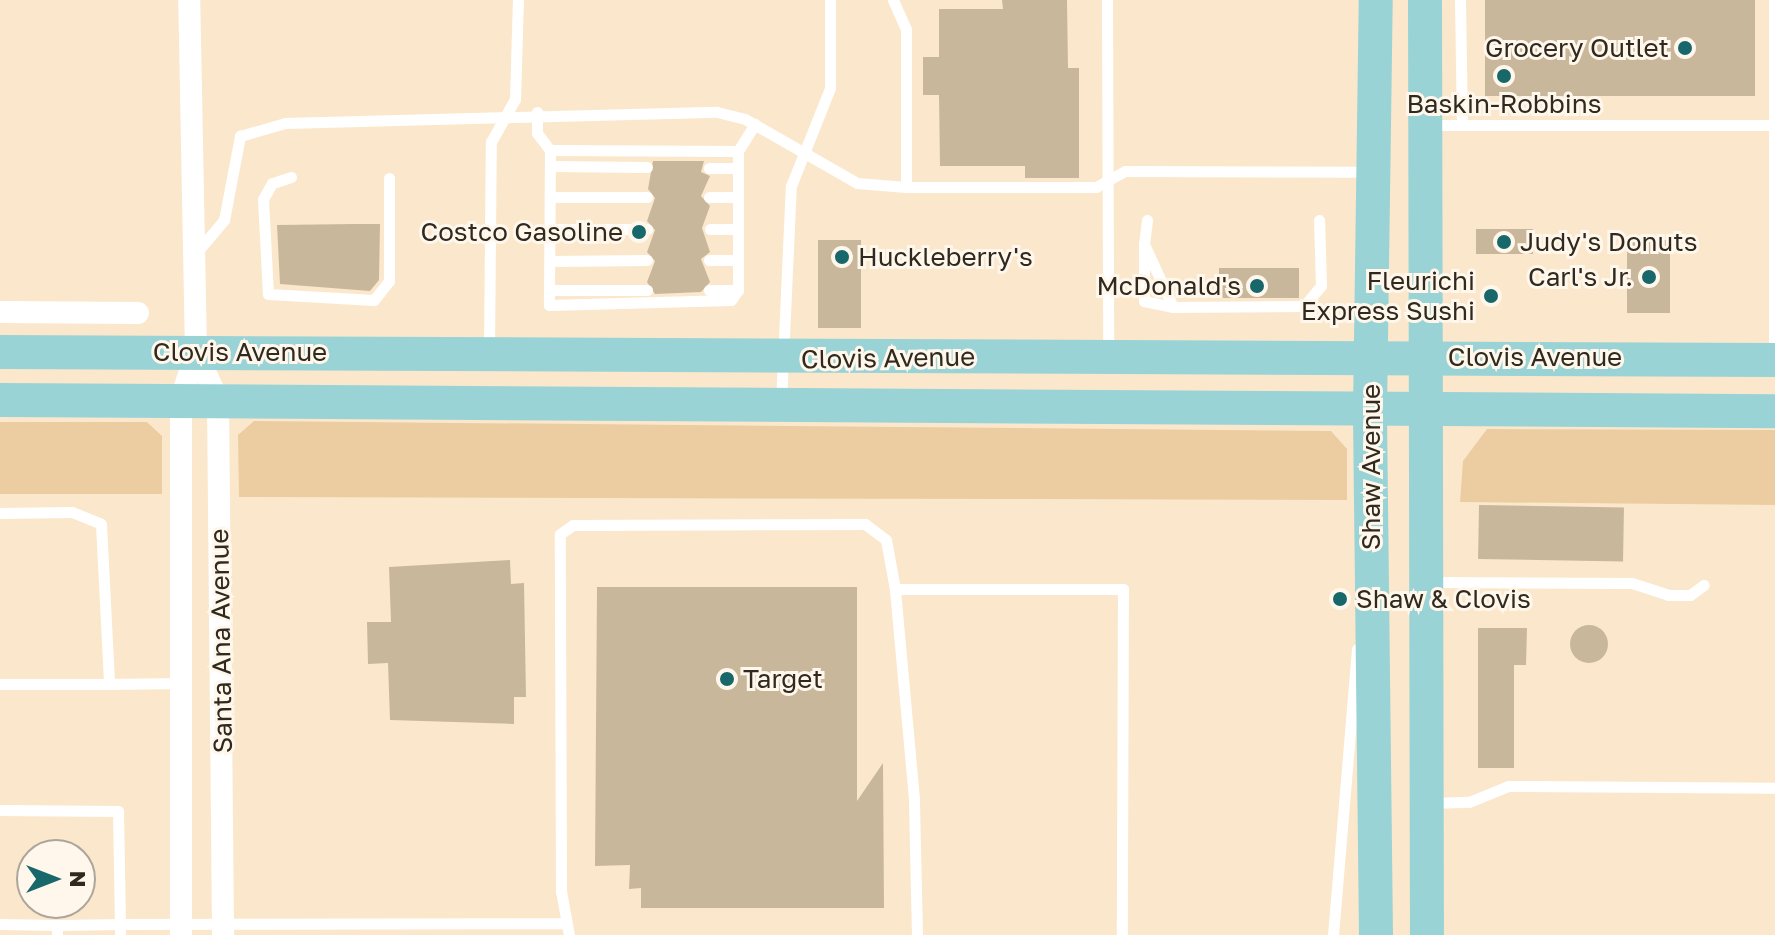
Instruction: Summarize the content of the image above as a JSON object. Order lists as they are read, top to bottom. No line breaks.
{"streets":{"main road":["Clovis Avenue","Shaw Avenue"],"street":["Santa Ana Avenue"]},"crossings":[["Clovis Avenue","Shaw Avenue"],["Clovis Avenue","Santa Ana Avenue"]],"places":["Grocery Outlet","Baskin-Robbins","Costco Gasoline","Judy's Donuts","Huckleberry's","Carl's Jr.","McDonald's","Fleurichi Express Sushi","Shaw & Clovis","Target"],"north":"right"}
